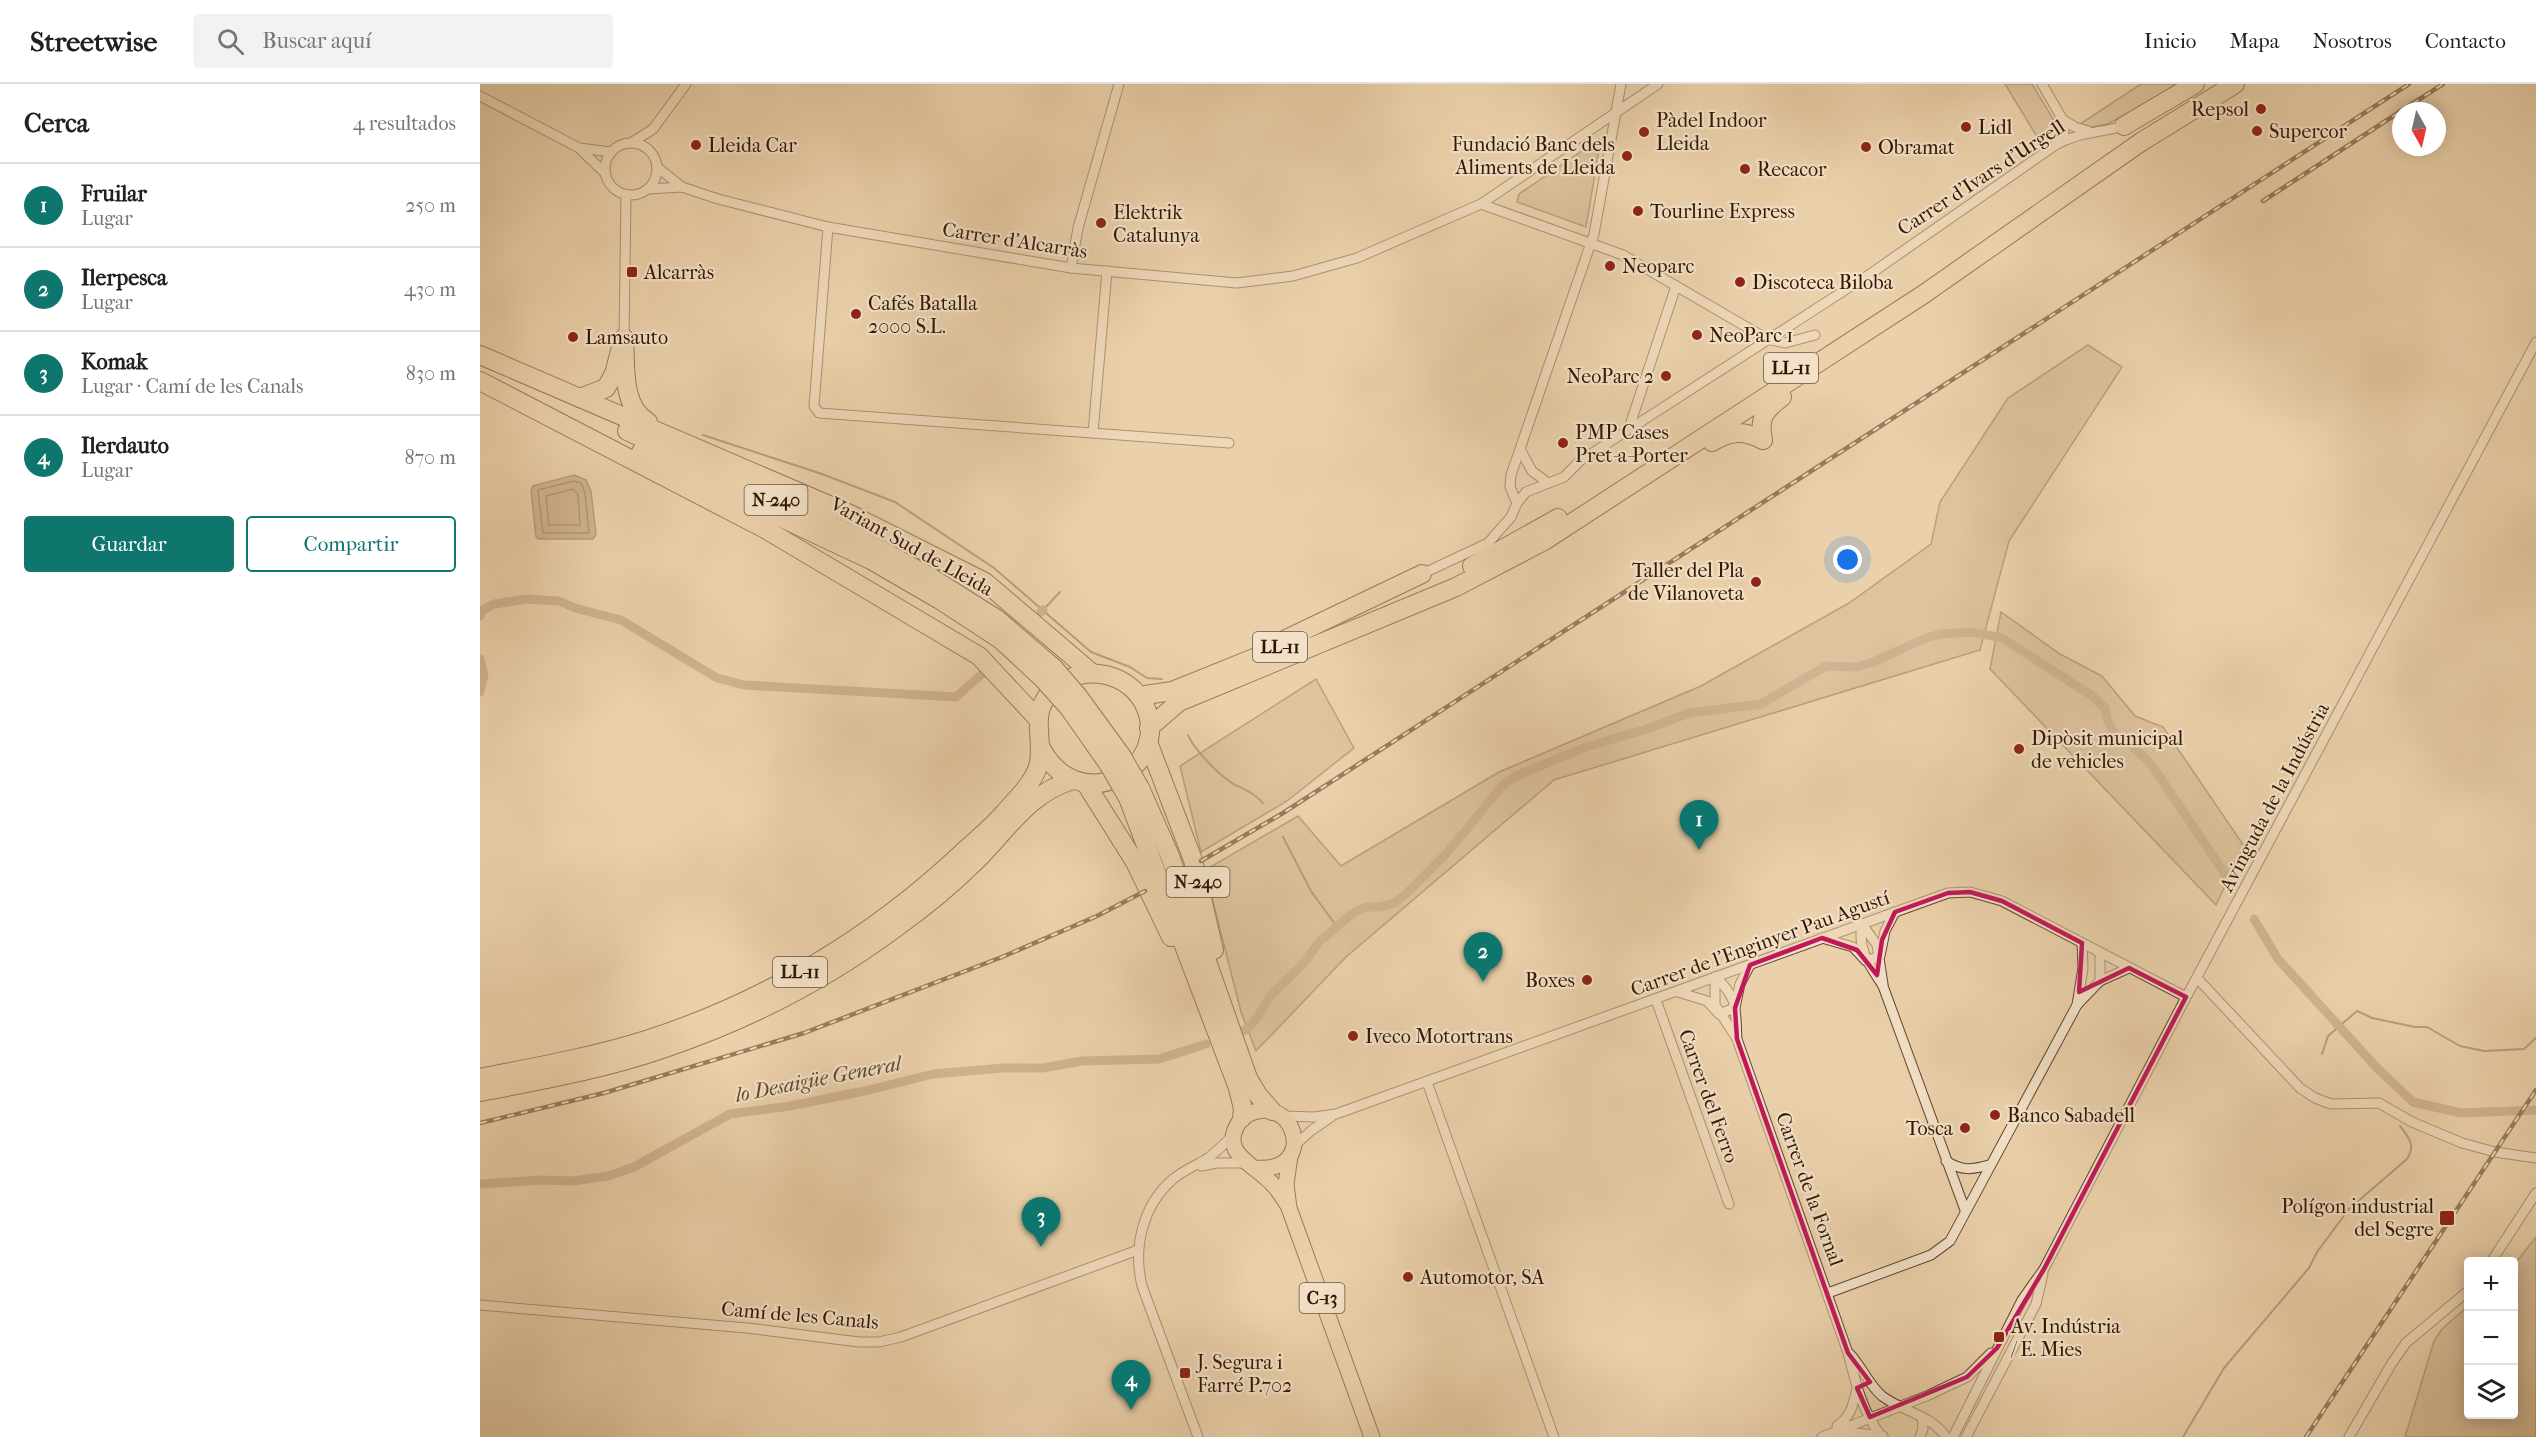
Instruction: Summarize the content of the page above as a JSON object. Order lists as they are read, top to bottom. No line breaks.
{"streets":{"highway":["LL-11","N-240","Variant Sud de Lleida"],"main road":["C-13"],"street":["Carrer d'Ivars d'Urgell","Carrer d'Alcarràs","Avinguda de la Indústria","Carrer de l'Enginyer Pau Agustí","Carrer del Ferro","Carrer de la Fornal","Camí de les Canals"]},"crossings":[["LL-11","N-240"],["N-240","Variant Sud de Lleida"],["N-240","Carrer de l'Enginyer Pau Agustí"],["N-240","C-13"],["Avinguda de la Indústria","Carrer de l'Enginyer Pau Agustí"],["Carrer de l'Enginyer Pau Agustí","Carrer del Ferro"],["Carrer de l'Enginyer Pau Agustí","Carrer de la Fornal"],["Carrer de l'Enginyer Pau Agustí","C-13"]],"water":["lo Desaigüe General"],"places":{"other":["Repsol","Lidl","Supercor","Pàdel Indoor Lleida","Lleida Car","Obramat","Fundació Banc dels Aliments de Lleida","Recacor","Tourline Express","Elektrik Catalunya","Neoparc","Discoteca Biloba","Cafés Batalla 2000 S.L.","NeoParc 1","Lamsauto","NeoParc 2","PMP Cases Pret-a-Porter","Taller del Pla de Vilanoveta","Dipòsit municipal de vehicles","Boxes","Iveco Motortrans","Banco Sabadell","Tosca","Automotor, SA"],"transit":["Alcarràs","Polígon industrial del Segre","Av. Indústria / E. Mies","J. Segura i Farré P.702"]},"north":"bottom","page":{"header":"Streetwise","search":"Buscar aquí","nav":["Inicio","Mapa","Nosotros","Contacto"],"heading":["Cerca","4 resultados"],"list":[{"mark":"1","name":"Fruilar","note":"Lugar","value":"250 m"},{"mark":"2","name":"Ilerpesca","note":"Lugar","value":"430 m"},{"mark":"3","name":"Komak","note":"Lugar · Camí de les Canals","value":"830 m"},{"mark":"4","name":"Ilerdauto","note":"Lugar","value":"870 m"}],"buttons":["Guardar","Compartir"],"pins":["1","2","3","4"],"map_buttons":["+","−"]}}
